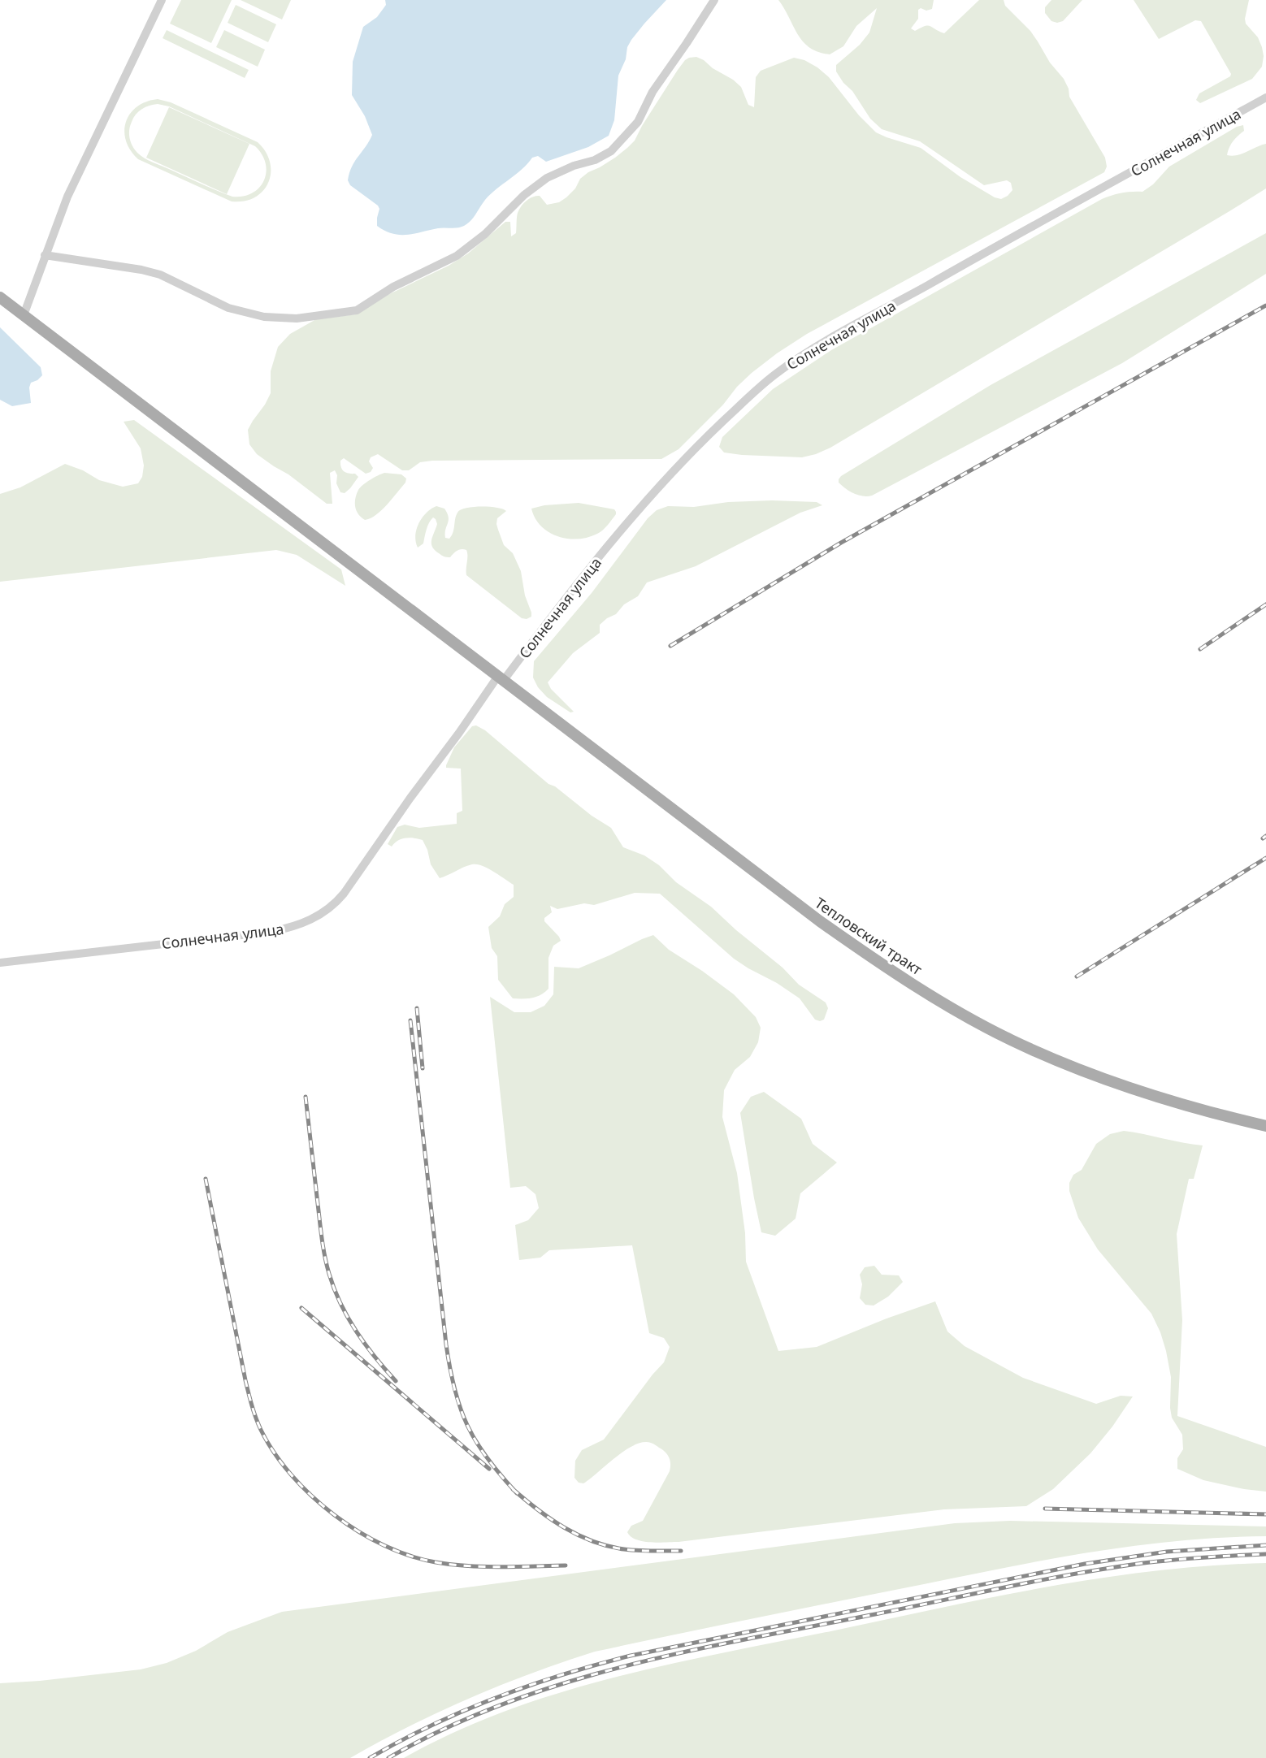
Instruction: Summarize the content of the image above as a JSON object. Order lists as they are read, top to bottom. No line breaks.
{"streets":{"main road":["Тепловский тракт"],"street":["Солнечная улица"]},"crossings":[["Солнечная улица","Тепловский тракт"]]}
